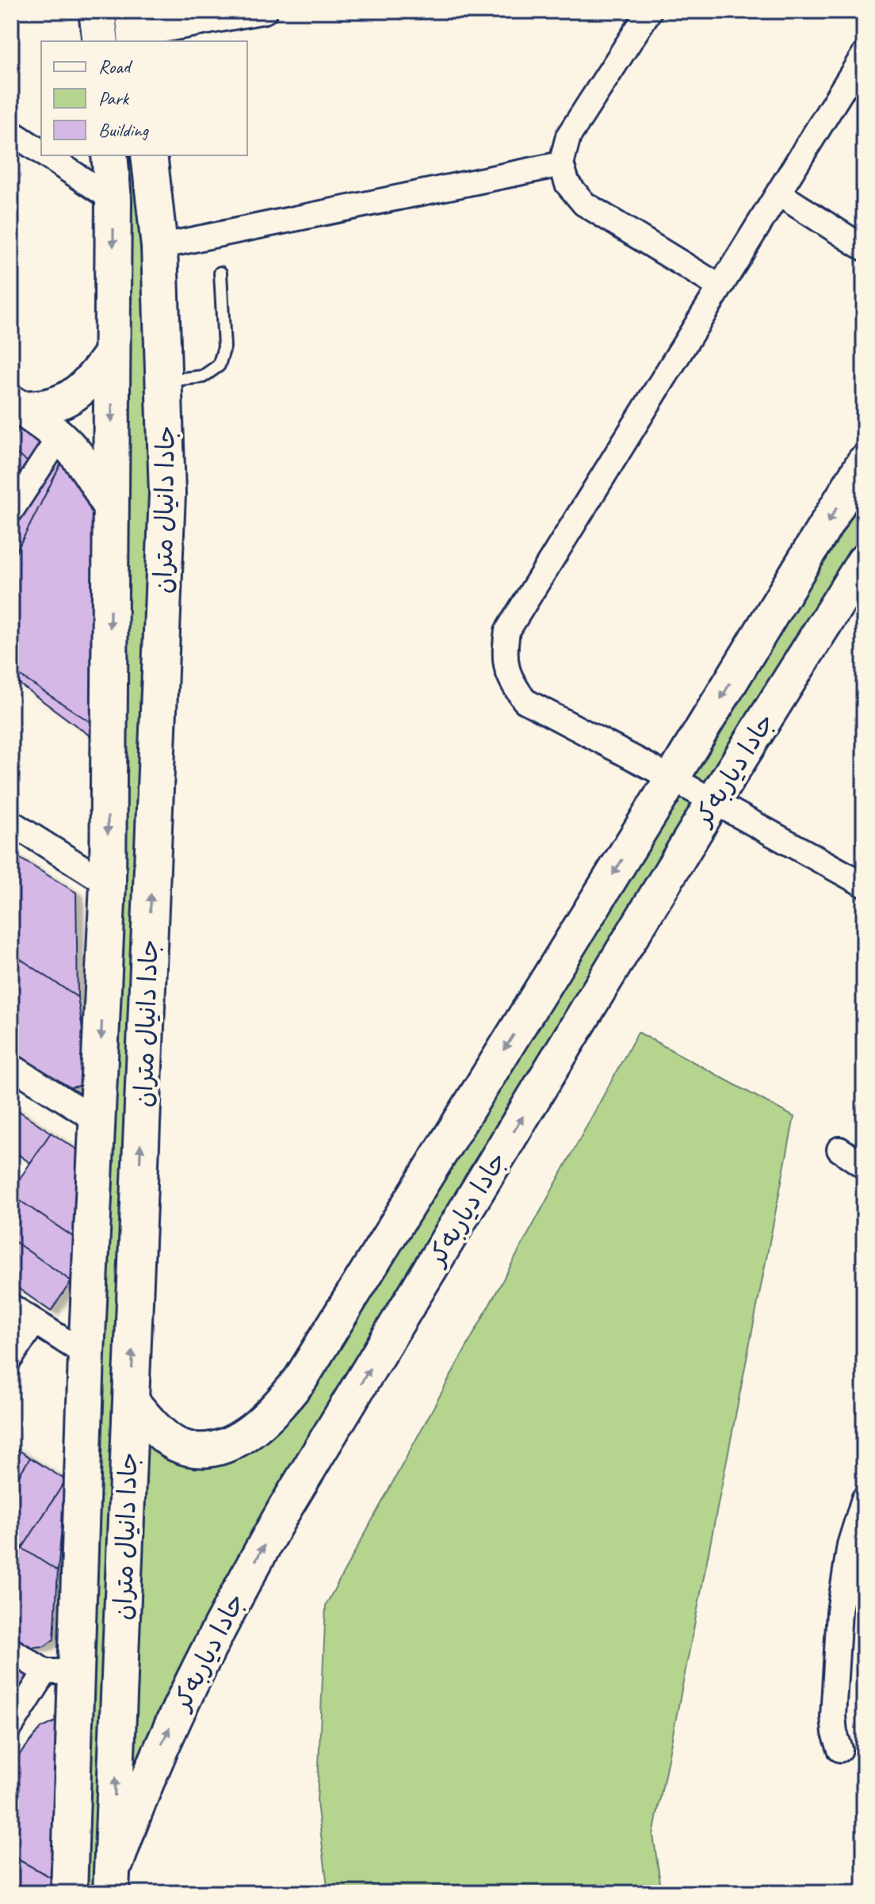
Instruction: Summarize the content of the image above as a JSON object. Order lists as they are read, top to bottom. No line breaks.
{"streets":{"main road":["جادا دانيال متران","جادا دیاربه‌كر"]},"crossings":[["جادا دانيال متران","جادا دیاربه‌كر"]],"legend":["Road","Park","Building"]}
